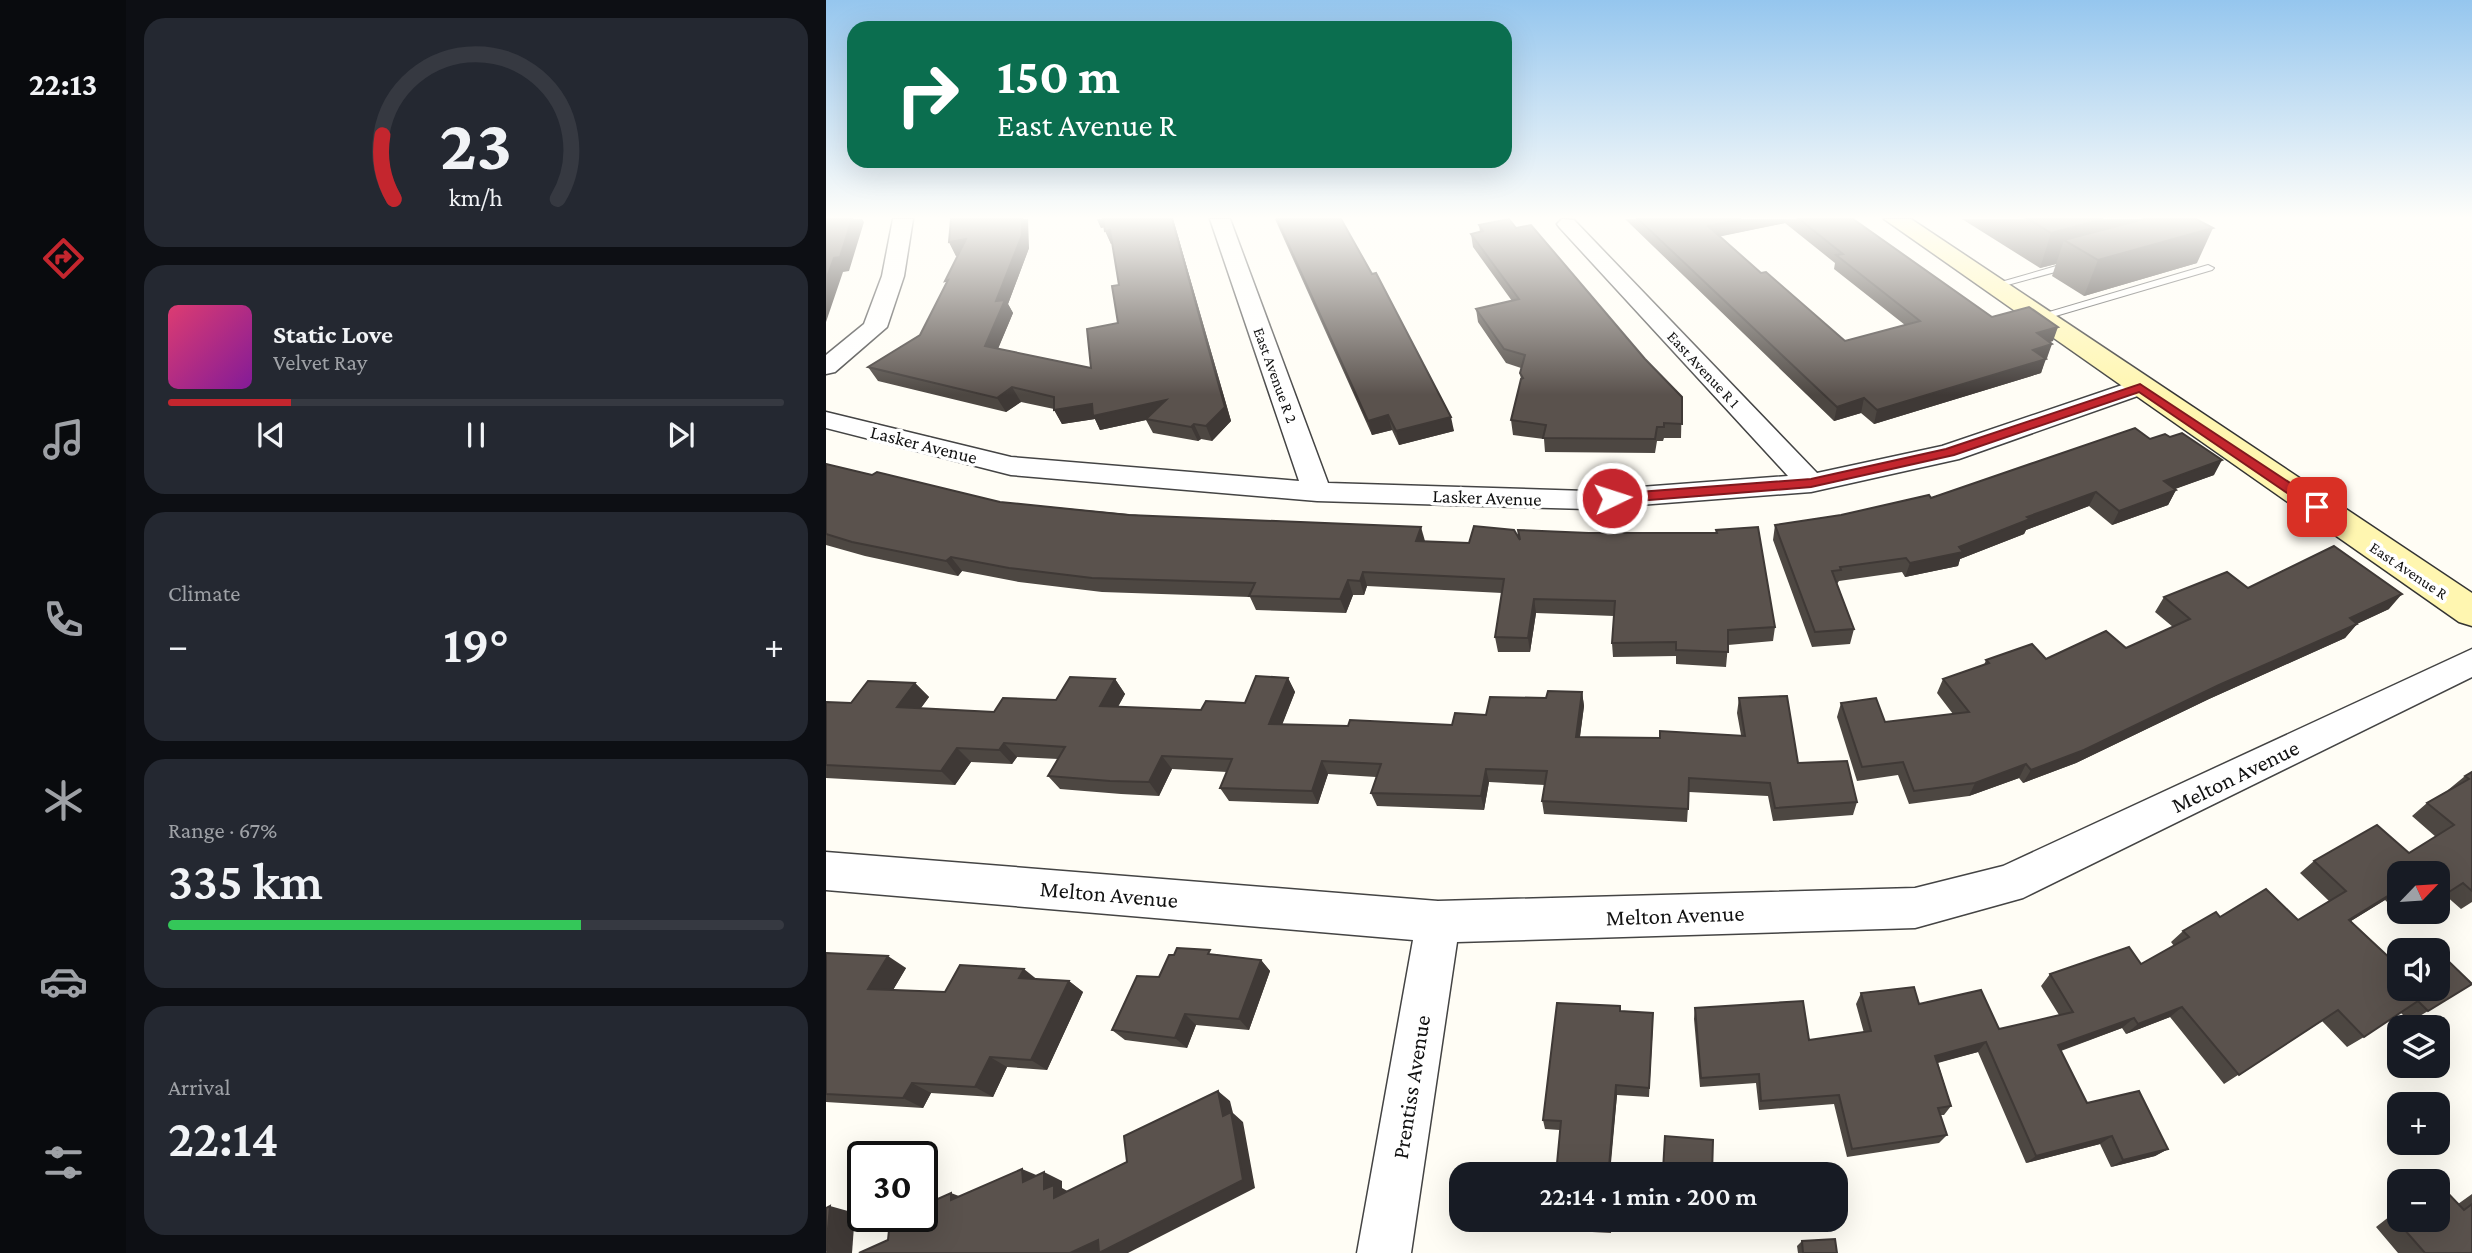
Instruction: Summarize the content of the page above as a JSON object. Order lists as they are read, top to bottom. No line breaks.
{"streets":{"main road":["East Avenue R"],"street":["East Avenue R 1","East Avenue R 2","Lasker Avenue","Melton Avenue","Prentiss Avenue"]},"crossings":[["East Avenue R 1","Lasker Avenue"],["East Avenue R 2","Lasker Avenue"],["Lasker Avenue","East Avenue R"],["Melton Avenue","Prentiss Avenue"]],"north":"top right","page":{"tabs":"22:13","turn":["150 m","East Avenue R"],"song":["Static Love","Velvet Ray"],"tile":["Climate",["Range · 67%","335 km"],["Arrival","22:14"]],"heat":["−","19°","+"],"map_buttons":["+","−"],"limit":"30","trip":"22:14 · 1 min · 200 m","gauge":["23","km/h"]}}
